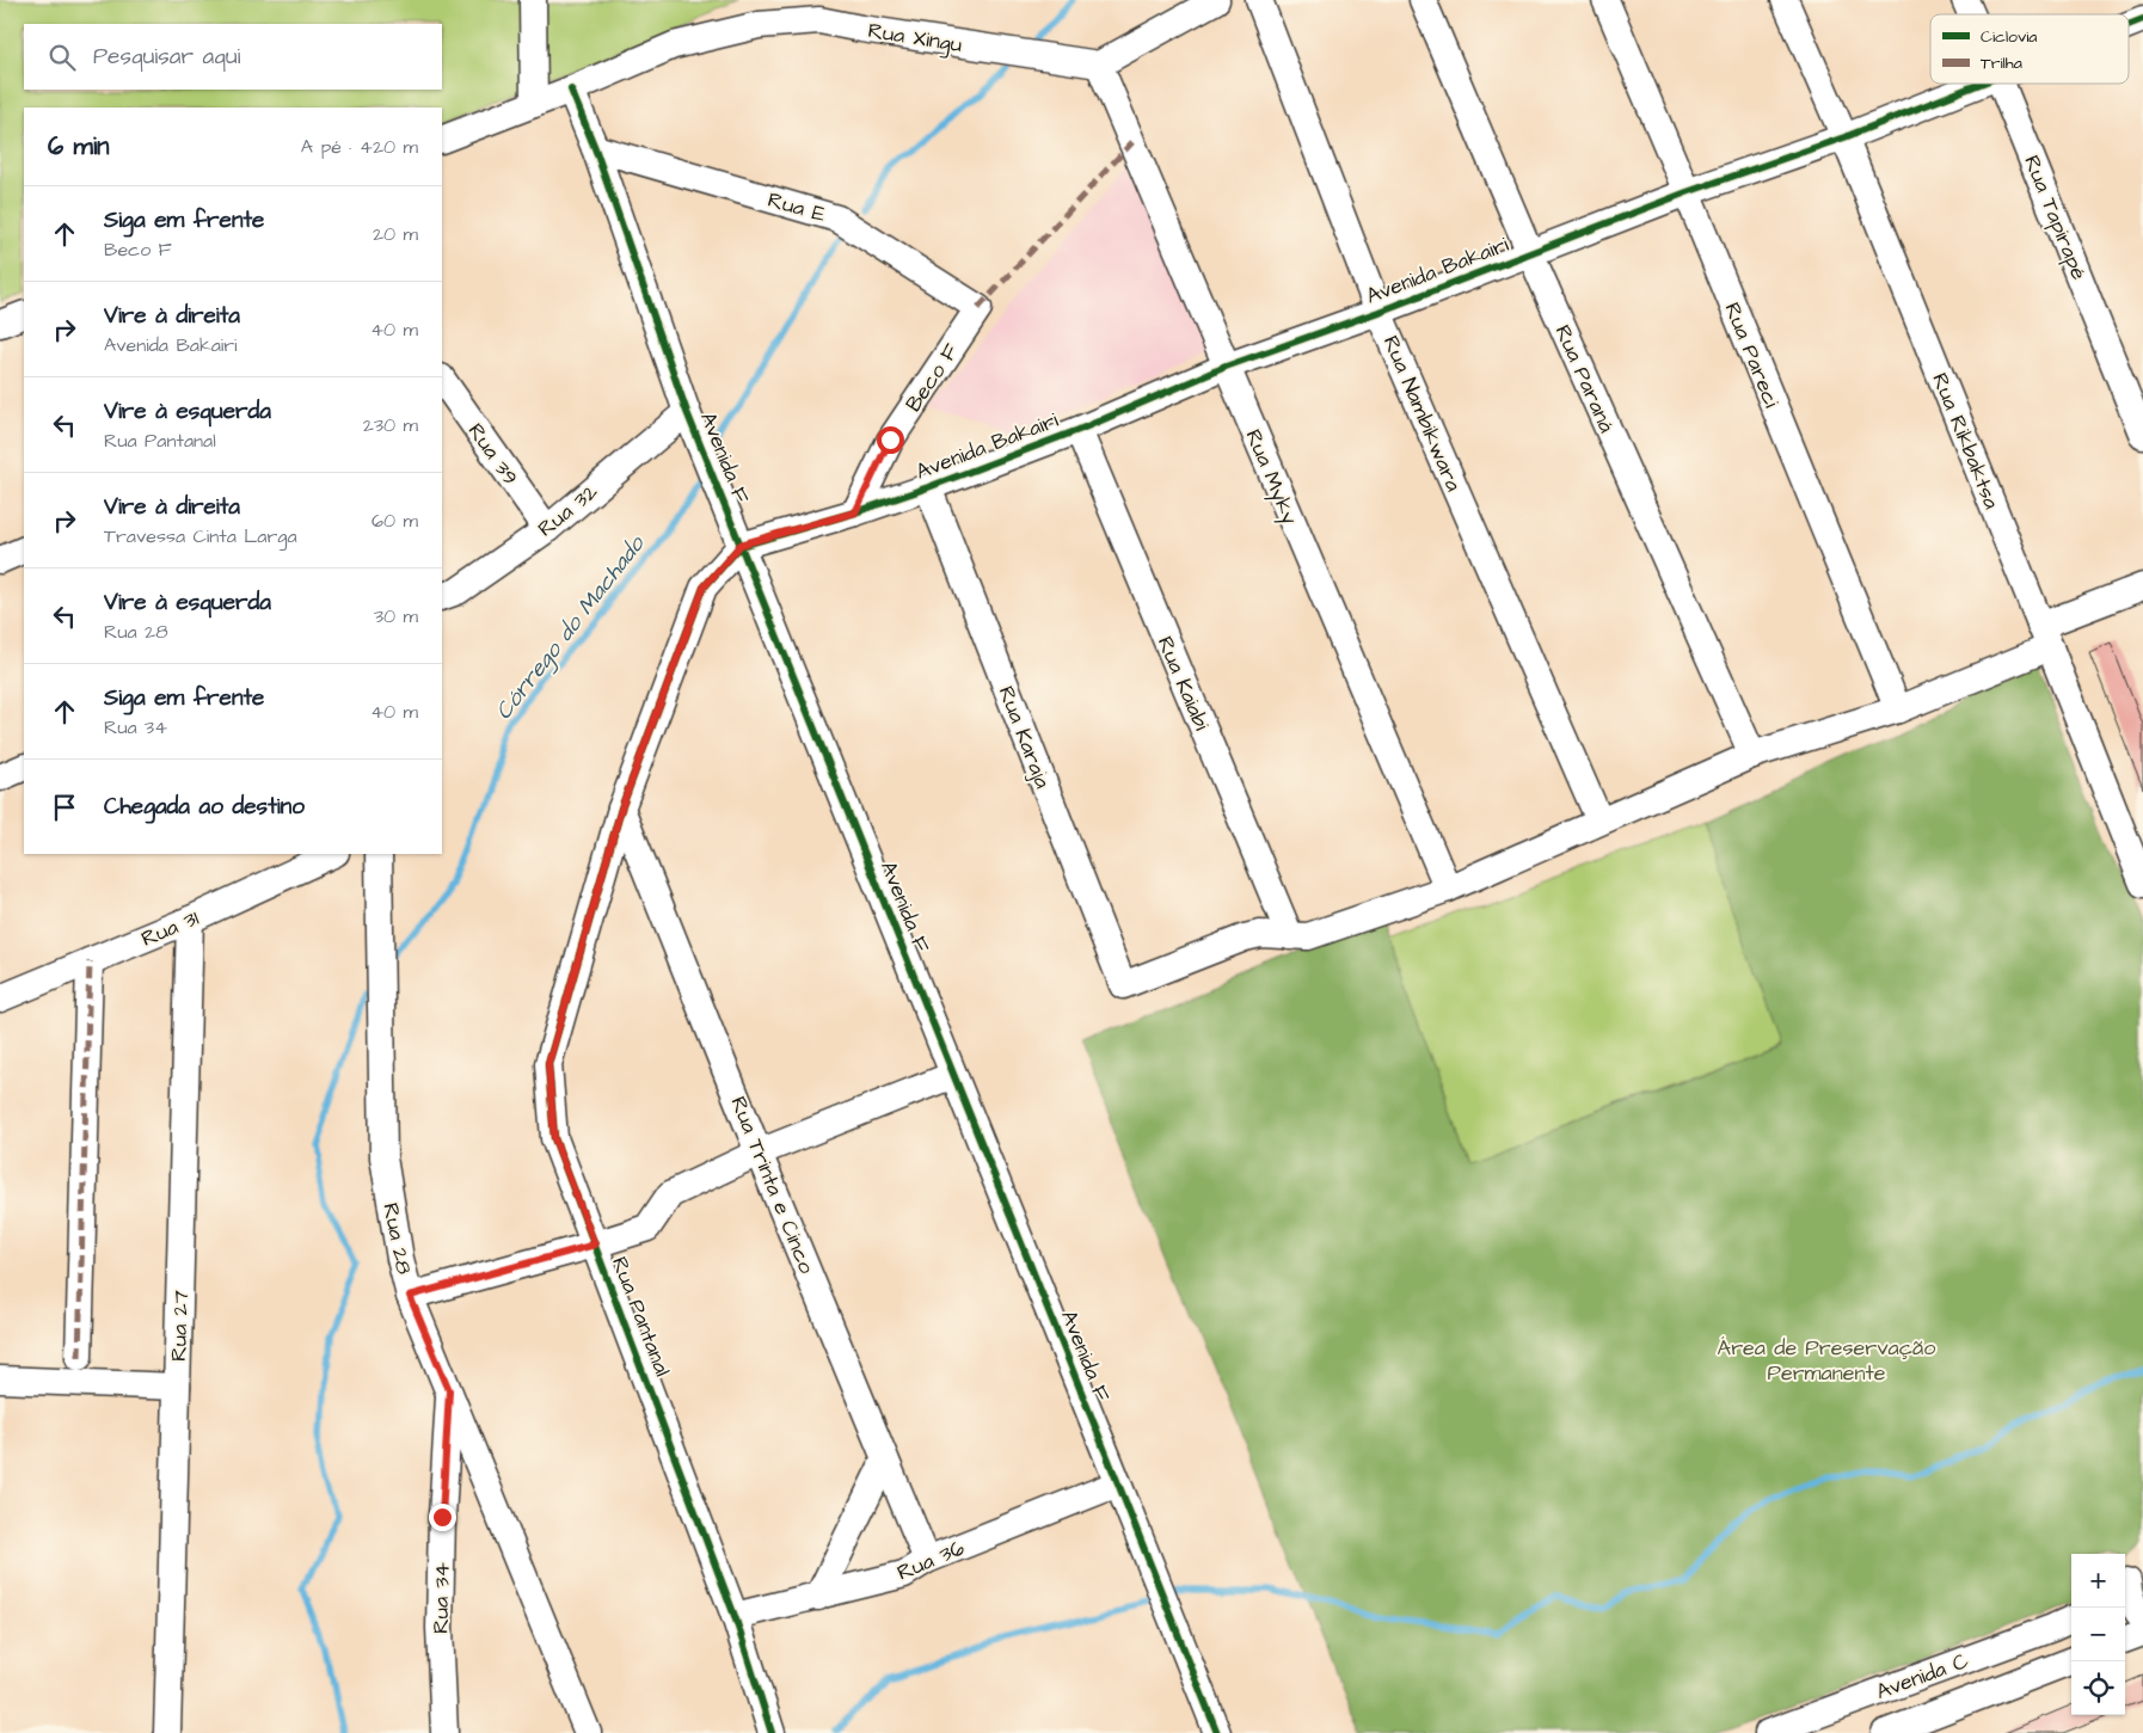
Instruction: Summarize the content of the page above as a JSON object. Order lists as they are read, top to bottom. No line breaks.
{"streets":{"street":["Rua Xingu","Rua E","Rua Tapirapé","Avenida Bakairi","Rua Pareci","Beco F","Rua Paraná","Rua Nambikwara","Rua Rikbaktsa","Rua 39","Avenida F","Rua Myky","Rua 32","Rua Kaiabi","Rua Karaja","Rua 31","Rua Trinta e Cinco","Rua 28","Rua Pantanal","Rua 27","Rua 36","Rua 34","Avenida C"]},"crossings":[["Rua Xingu","Avenida F"],["Rua Xingu","Rua Myky"],["Rua E","Beco F"],["Rua E","Avenida F"],["Avenida Bakairi","Rua Pareci"],["Avenida Bakairi","Beco F"],["Avenida Bakairi","Rua Paraná"],["Avenida Bakairi","Rua Nambikwara"],["Avenida Bakairi","Rua Rikbaktsa"],["Avenida Bakairi","Avenida F"],["Avenida Bakairi","Rua Myky"],["Avenida Bakairi","Rua Kaiabi"],["Avenida Bakairi","Rua Karaja"],["Avenida Bakairi","Rua Pantanal"],["Rua 39","Rua 32"],["Avenida F","Rua 32"],["Avenida F","Rua Pantanal"],["Avenida F","Rua 36"],["Rua Kaiabi","Rua Karaja"],["Rua 31","Rua 27"],["Rua Trinta e Cinco","Rua Pantanal"],["Rua Trinta e Cinco","Rua 36"],["Rua 28","Rua 34"],["Rua Pantanal","Rua 36"]],"water":["Córrego do Machado"],"parks":["Área de Preservação Permanente"],"legend":["Ciclovia","Trilha"],"page":{"search":"Pesquisar aqui","heading":["6 min","A pé · 420 m"],"list":[["Siga em frente","Beco F","20 m"],["Vire à direita","Avenida Bakairi","40 m"],["Vire à esquerda","Rua Pantanal","230 m"],["Vire à direita","Travessa Cinta Larga","60 m"],["Vire à esquerda","Rua 28","30 m"],["Siga em frente","Rua 34","40 m"],"Chegada ao destino"],"map_buttons":["+","−"]}}
